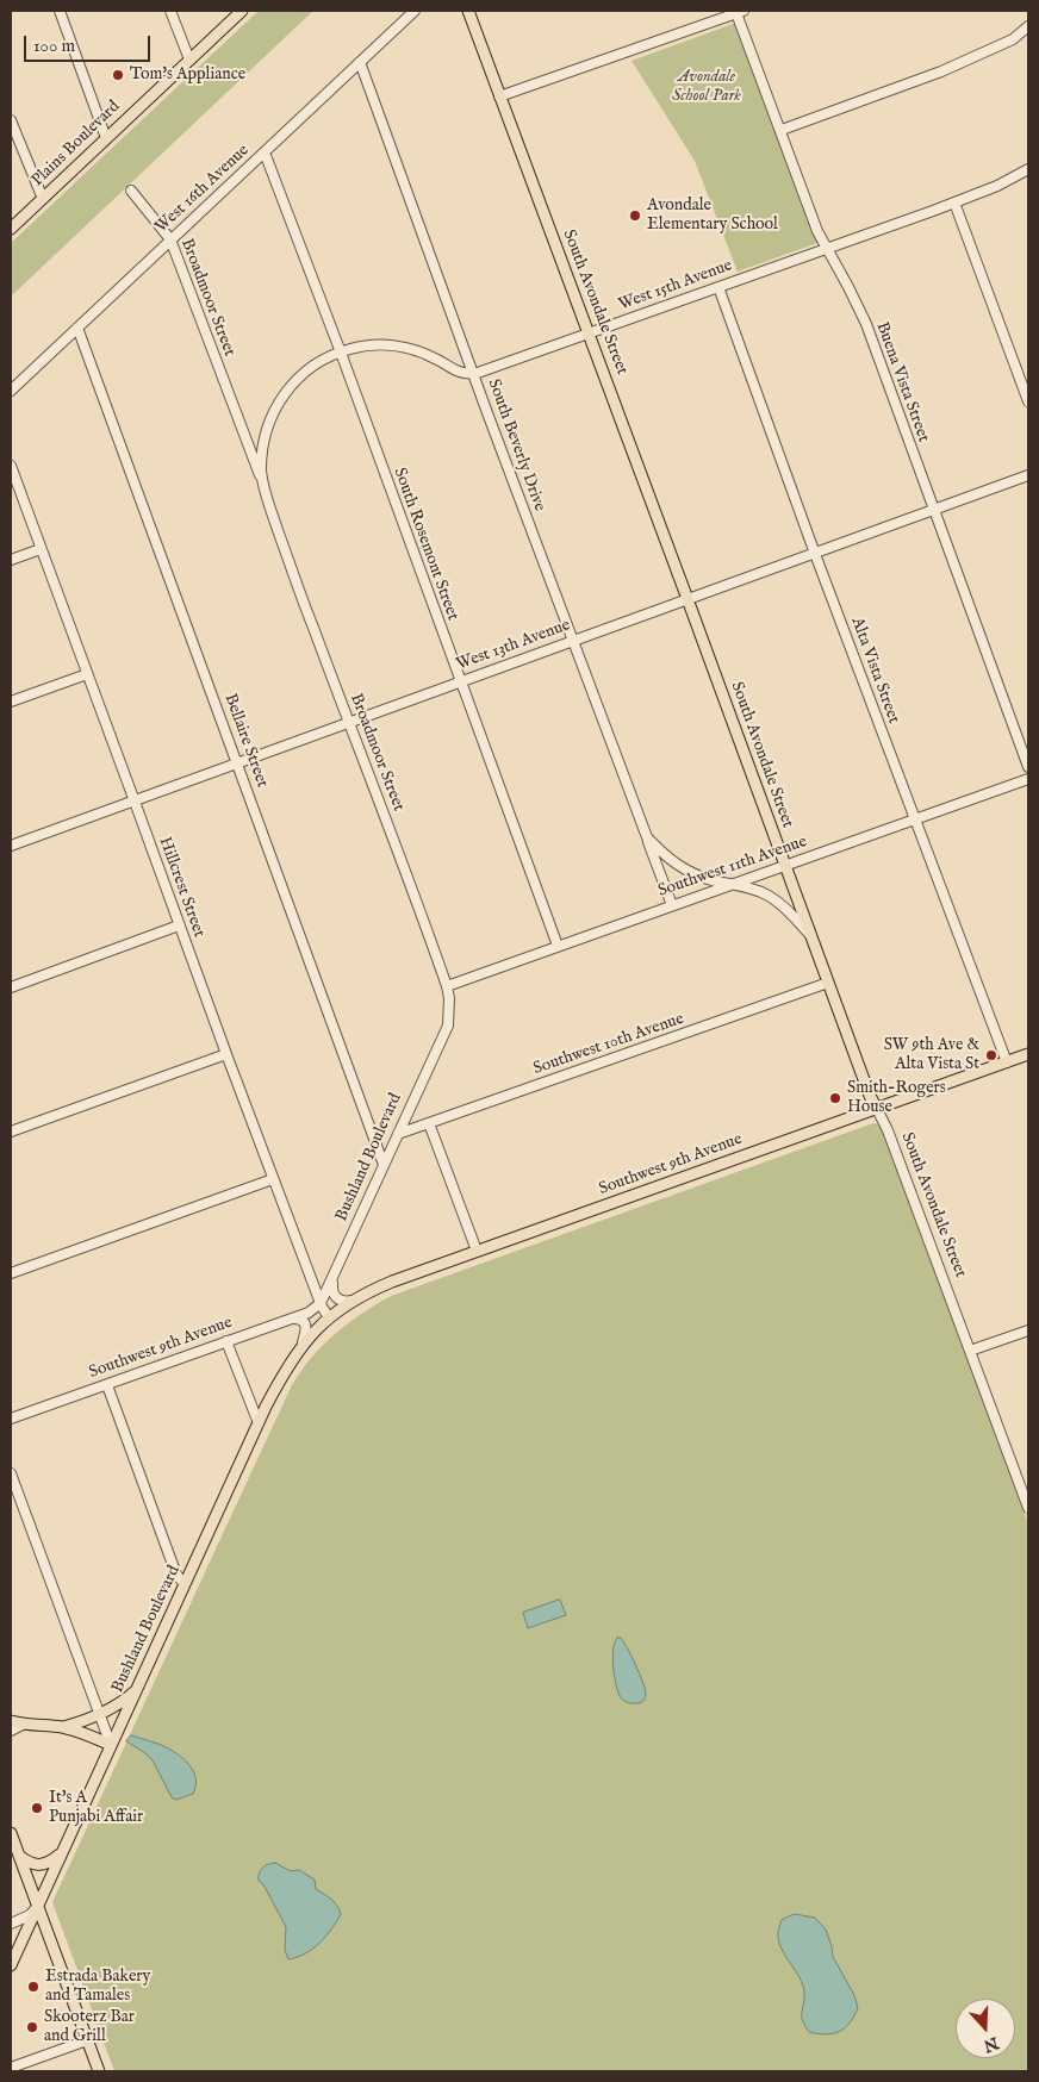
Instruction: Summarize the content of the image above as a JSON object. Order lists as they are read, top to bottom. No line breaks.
{"streets":{"main road":["Plains Boulevard","South Avondale Street","Bushland Boulevard","Southwest 9th Avenue"],"street":["West 16th Avenue","West 15th Avenue","Broadmoor Street","Buena Vista Street","South Beverly Drive","South Rosemont Street","West 13th Avenue","Alta Vista Street","Bellaire Street","Southwest 11th Avenue","Hillcrest Street","Southwest 10th Avenue"]},"crossings":[["West 16th Avenue","Broadmoor Street"],["West 16th Avenue","South Beverly Drive"],["West 16th Avenue","South Rosemont Street"],["West 16th Avenue","Bellaire Street"],["West 15th Avenue","South Avondale Street"],["West 15th Avenue","Buena Vista Street"],["West 15th Avenue","South Beverly Drive"],["West 15th Avenue","Alta Vista Street"],["Broadmoor Street","South Rosemont Street"],["Broadmoor Street","West 13th Avenue"],["Broadmoor Street","Southwest 11th Avenue"],["Broadmoor Street","Bushland Boulevard"],["South Avondale Street","South Beverly Drive"],["South Avondale Street","West 13th Avenue"],["South Avondale Street","Southwest 11th Avenue"],["South Avondale Street","Southwest 10th Avenue"],["South Avondale Street","Southwest 9th Avenue"],["Buena Vista Street","West 13th Avenue"],["South Beverly Drive","West 13th Avenue"],["South Beverly Drive","Southwest 11th Avenue"],["South Rosemont Street","West 13th Avenue"],["South Rosemont Street","Southwest 11th Avenue"],["West 13th Avenue","Alta Vista Street"],["West 13th Avenue","Bellaire Street"],["West 13th Avenue","Hillcrest Street"],["Alta Vista Street","Southwest 11th Avenue"],["Alta Vista Street","Southwest 9th Avenue"],["Bellaire Street","Bushland Boulevard"],["Hillcrest Street","Bushland Boulevard"],["Hillcrest Street","Southwest 9th Avenue"],["Southwest 10th Avenue","Bushland Boulevard"],["Bushland Boulevard","Southwest 9th Avenue"]],"parks":["Avondale School Park"],"places":["Tom's Appliance","Avondale Elementary School","SW 9th Ave & Alta Vista St","Smith-Rogers House","It's A Punjabi Affair","Estrada Bakery and Tamales","Skooterz Bar and Grill"],"scale_bar":"100 m","north":"bottom"}
